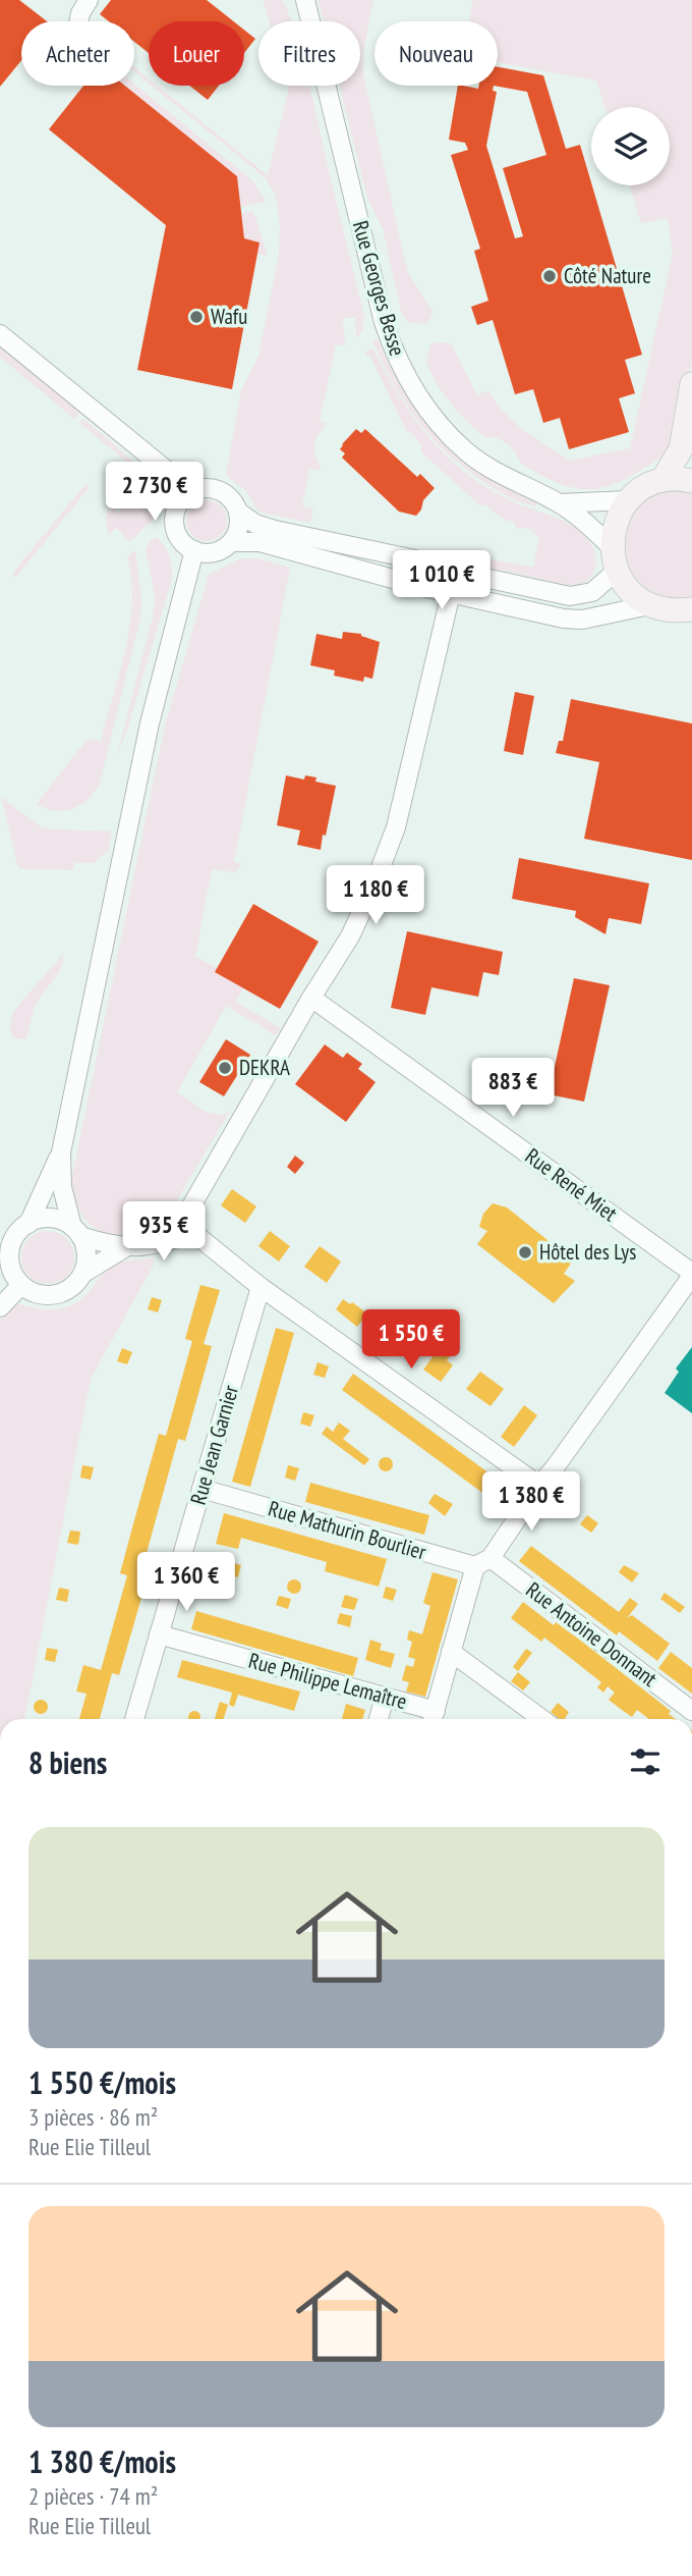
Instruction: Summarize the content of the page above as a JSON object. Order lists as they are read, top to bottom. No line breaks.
{"streets":{"street":["Rue Georges Besse","Rue René Miet","Rue Jean Garnier","Rue Mathurin Bourlier","Rue Antoine Donnant","Rue Philippe Lemaître"]},"crossings":[["Rue René Miet","Rue Philippe Lemaître"],["Rue Jean Garnier","Rue Mathurin Bourlier"],["Rue Jean Garnier","Rue Philippe Lemaître"],["Rue Mathurin Bourlier","Rue Antoine Donnant"],["Rue Mathurin Bourlier","Rue Philippe Lemaître"],["Rue Antoine Donnant","Rue Philippe Lemaître"]],"places":["Côté Nature","Wafu","DEKRA","Hôtel des Lys"],"page":{"chip":["Acheter","Louer","Filtres","Nouveau"],"price":["2 730 €","1 010 €","1 180 €","883 €","935 €","1 550 €","1 380 €","1 360 €"],"heading":"8 biens","list":[{"name":"1 550 €/mois","note":"3 pièces · 86 m² · Rue Elie Tilleul"},{"name":"1 380 €/mois","note":"2 pièces · 74 m² · Rue Elie Tilleul"}]}}
